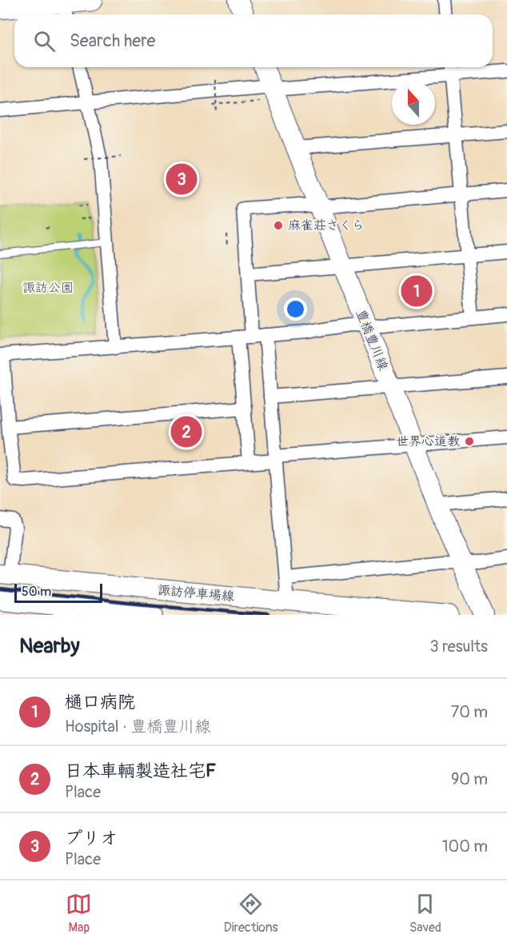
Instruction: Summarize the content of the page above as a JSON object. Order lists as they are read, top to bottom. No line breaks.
{"streets":{"main road":["豊橋豊川線","諏訪停車場線"]},"parks":["諏訪公園"],"places":["麻雀荘さくら","世界心道教"],"scale_bar":"50 m","north":"top","page":{"search":"Search here","pins":["3","1","2"],"scale":"50 m","heading":["Nearby","3 results"],"list":[{"mark":"1","name":"樋口病院","note":"Hospital · 豊橋豊川線","value":"70 m"},{"mark":"2","name":"日本車輌製造社宅F","note":"Place","value":"90 m"},{"mark":"3","name":"プリオ","note":"Place","value":"100 m"}],"nav":["Map","Directions","Saved"]}}
